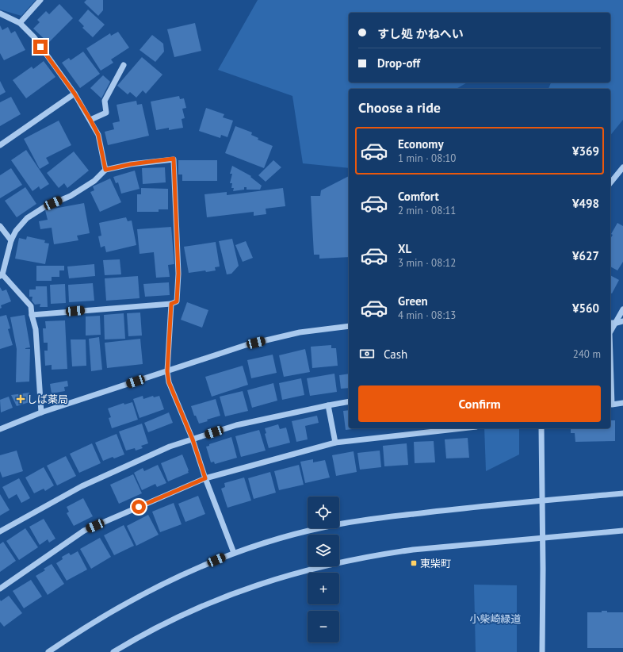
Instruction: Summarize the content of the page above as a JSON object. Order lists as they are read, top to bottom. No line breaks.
{"parks":["小柴崎緑道"],"places":{"health":["しば薬局"],"transit":["東柴町"]},"page":{"banner":["すし処 かねへい","Drop-off"],"heading":"Choose a ride","list":[{"name":"Economy","note":"1 min · 08:10","value":"¥369"},{"name":"Comfort","note":"2 min · 08:11","value":"¥498"},{"name":"XL","note":"3 min · 08:12","value":"¥627"},{"name":"Green","note":"4 min · 08:13","value":"¥560"}],"pay":["Cash","240 m"],"buttons":"Confirm","map_buttons":["+","−"]}}
